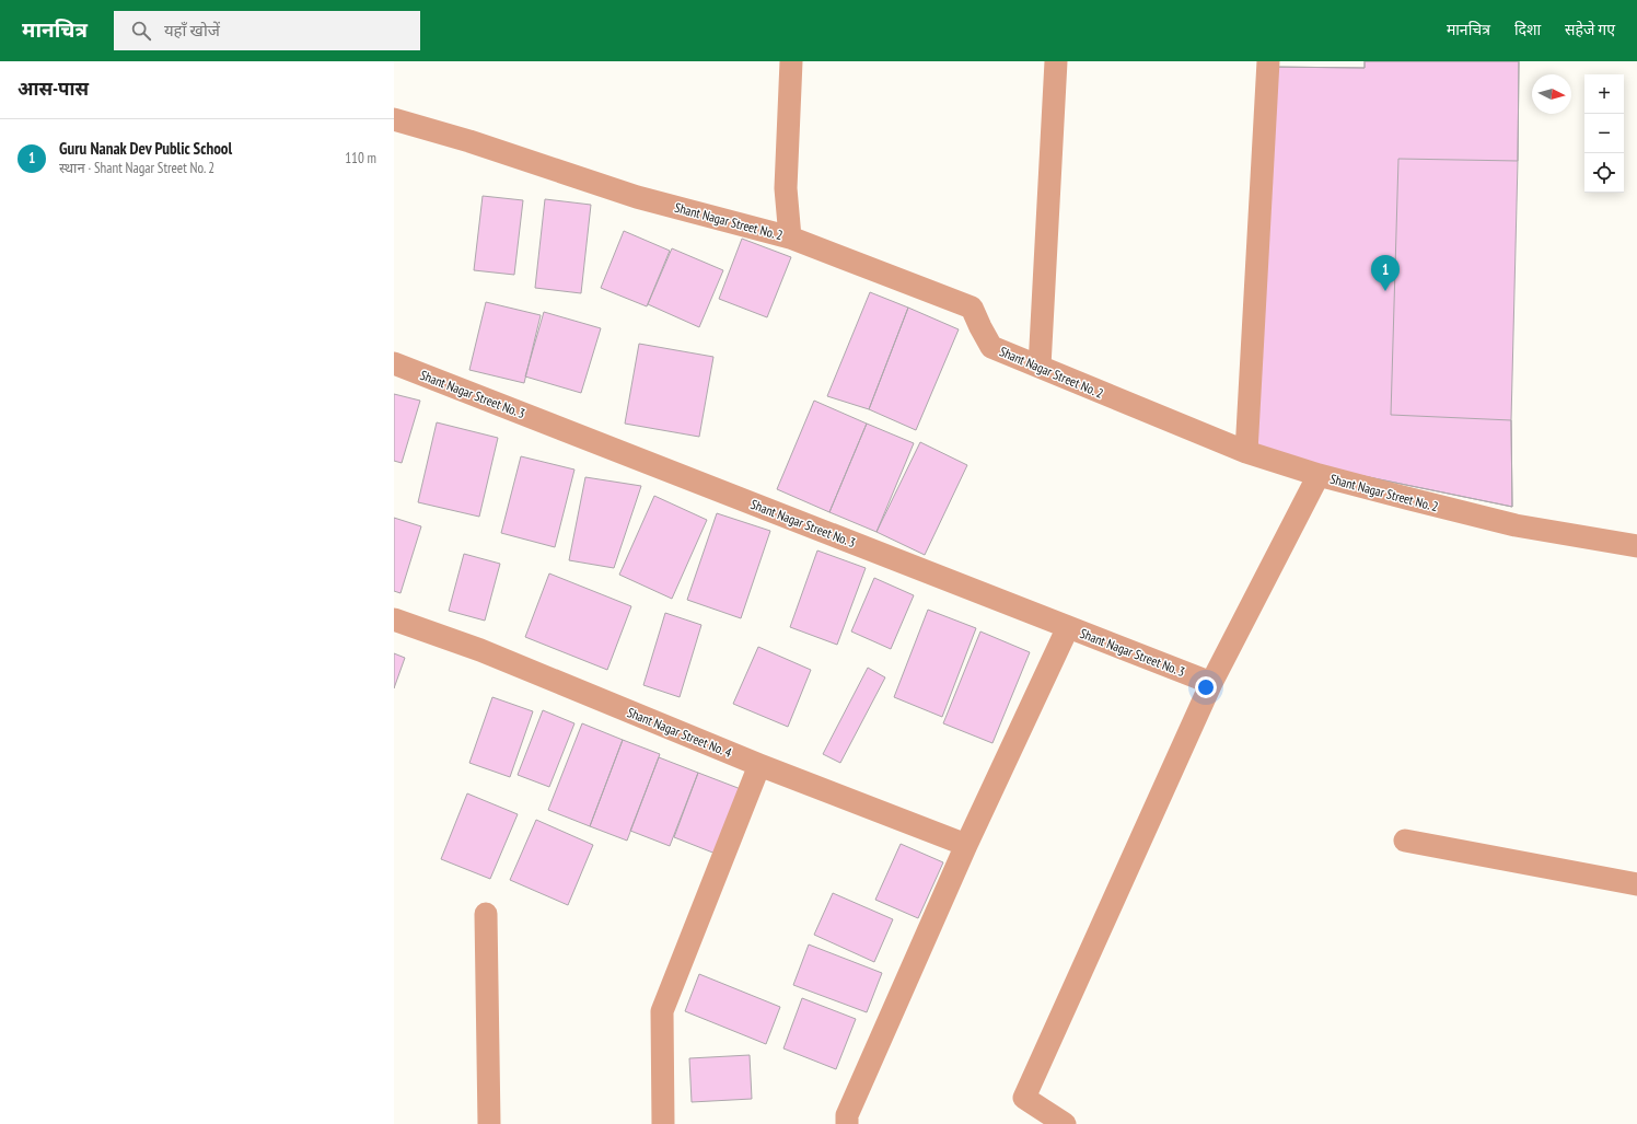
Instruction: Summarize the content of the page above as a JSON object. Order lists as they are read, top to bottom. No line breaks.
{"streets":{"street":["Shant Nagar Street No. 2","Shant Nagar Street No. 3","Shant Nagar Street No. 4"]},"north":"right","page":{"header":"मानचित्र","search":"यहाँ खोजें","nav":["मानचित्र","दिशा","सहेजे गए"],"heading":"आस-पास","map_buttons":["+","−"],"list":[{"mark":"1","name":"Guru Nanak Dev Public School","note":"स्थान · Shant Nagar Street No. 2","value":"110 m"}],"pins":"1"}}
